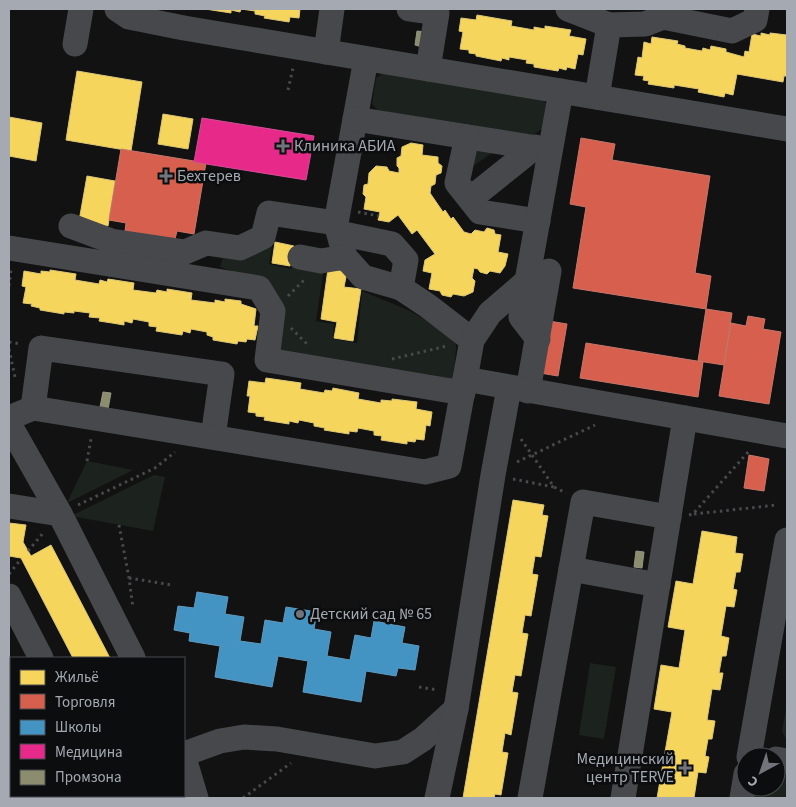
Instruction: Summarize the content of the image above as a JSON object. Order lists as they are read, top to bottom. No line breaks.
{"places":{"health":["Клиника АБИА","Бехтерев","Медицинский центр TERVE"],"other":["Детский сад № 65"]},"legend":["Жильё","Торговля","Школы","Медицина","Промзона"],"north":"bottom left"}
